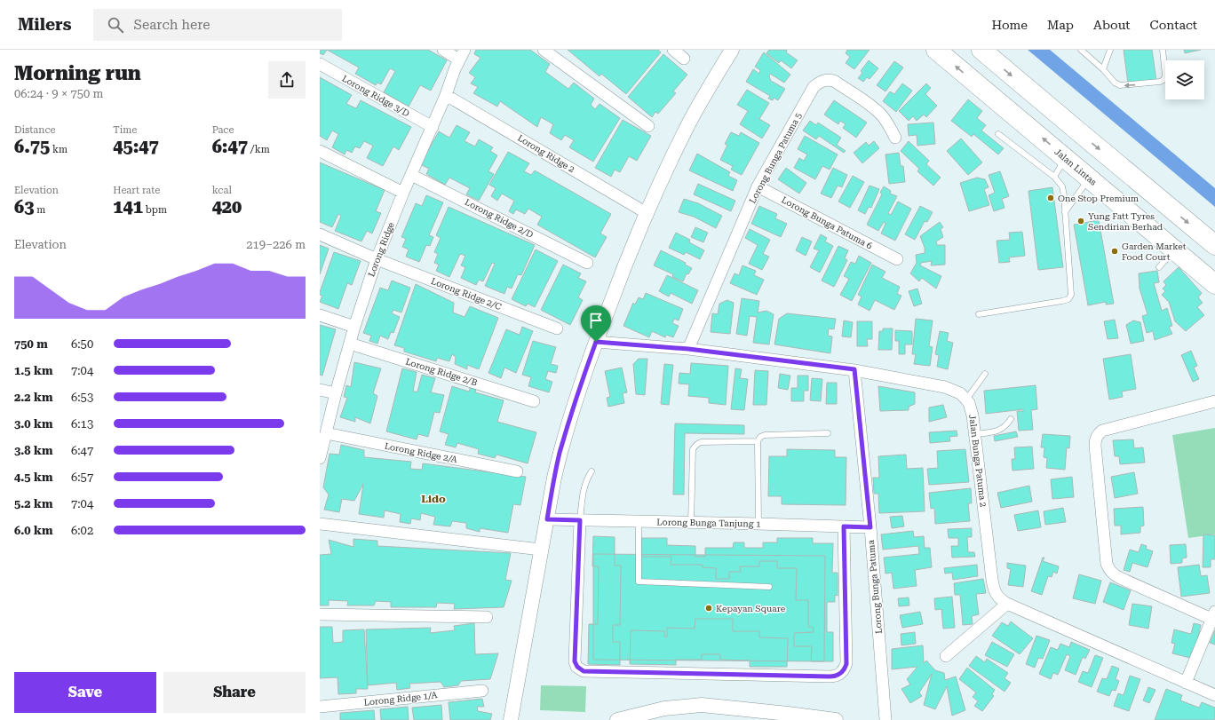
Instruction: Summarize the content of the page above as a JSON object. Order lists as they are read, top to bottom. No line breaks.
{"streets":{"highway":["Jalan Lintas"],"street":["Lorong Ridge 3/D","Lorong Ridge 2","Lorong Bunga Patuma 5","Lorong Ridge 2/D","Lorong Bunga Patuma 6","Lorong Ridge","Lorong Ridge 2/C","Lorong Ridge 2/B","Lorong Ridge 2/A","Jalan Bunga Patuma 2","Lorong Bunga Tanjung 1","Lorong Bunga Patuma","Lorong Ridge 1/A"]},"crossings":[["Lorong Ridge 3/D","Lorong Ridge"],["Lorong Ridge 2","Lorong Ridge"],["Lorong Bunga Patuma 5","Lorong Bunga Patuma 6"],["Lorong Ridge 2/D","Lorong Ridge"],["Lorong Ridge","Lorong Ridge 2/C"],["Lorong Ridge","Lorong Ridge 2/B"],["Lorong Ridge","Lorong Ridge 2/A"],["Lorong Bunga Tanjung 1","Lorong Bunga Patuma"]],"districts":["Lido"],"places":["One Stop Premium","Yung Fatt Tyres Sendirian Berhad","Garden Market Food Court","Kepayan Square"],"page":{"header":"Milers","search":"Search here","nav":["Home","Map","About","Contact"],"heading":["Morning run","06:24 · 9 × 750 m"],"stats":[["Distance","6.75 km"],["Time","45:47"],["Pace","6:47 /km"],["Elevation","63 m"],["Heart rate","141 bpm"],["kcal","420"]],"chart":["Elevation","219–226 m"],"list":[{"name":"750 m","note":"6:50"},{"name":"1.5 km","note":"7:04"},{"name":"2.2 km","note":"6:53"},{"name":"3.0 km","note":"6:13"},{"name":"3.8 km","note":"6:47"},{"name":"4.5 km","note":"6:57"},{"name":"5.2 km","note":"7:04"},{"name":"6.0 km","note":"6:02"}],"buttons":["Save","Share"]}}
